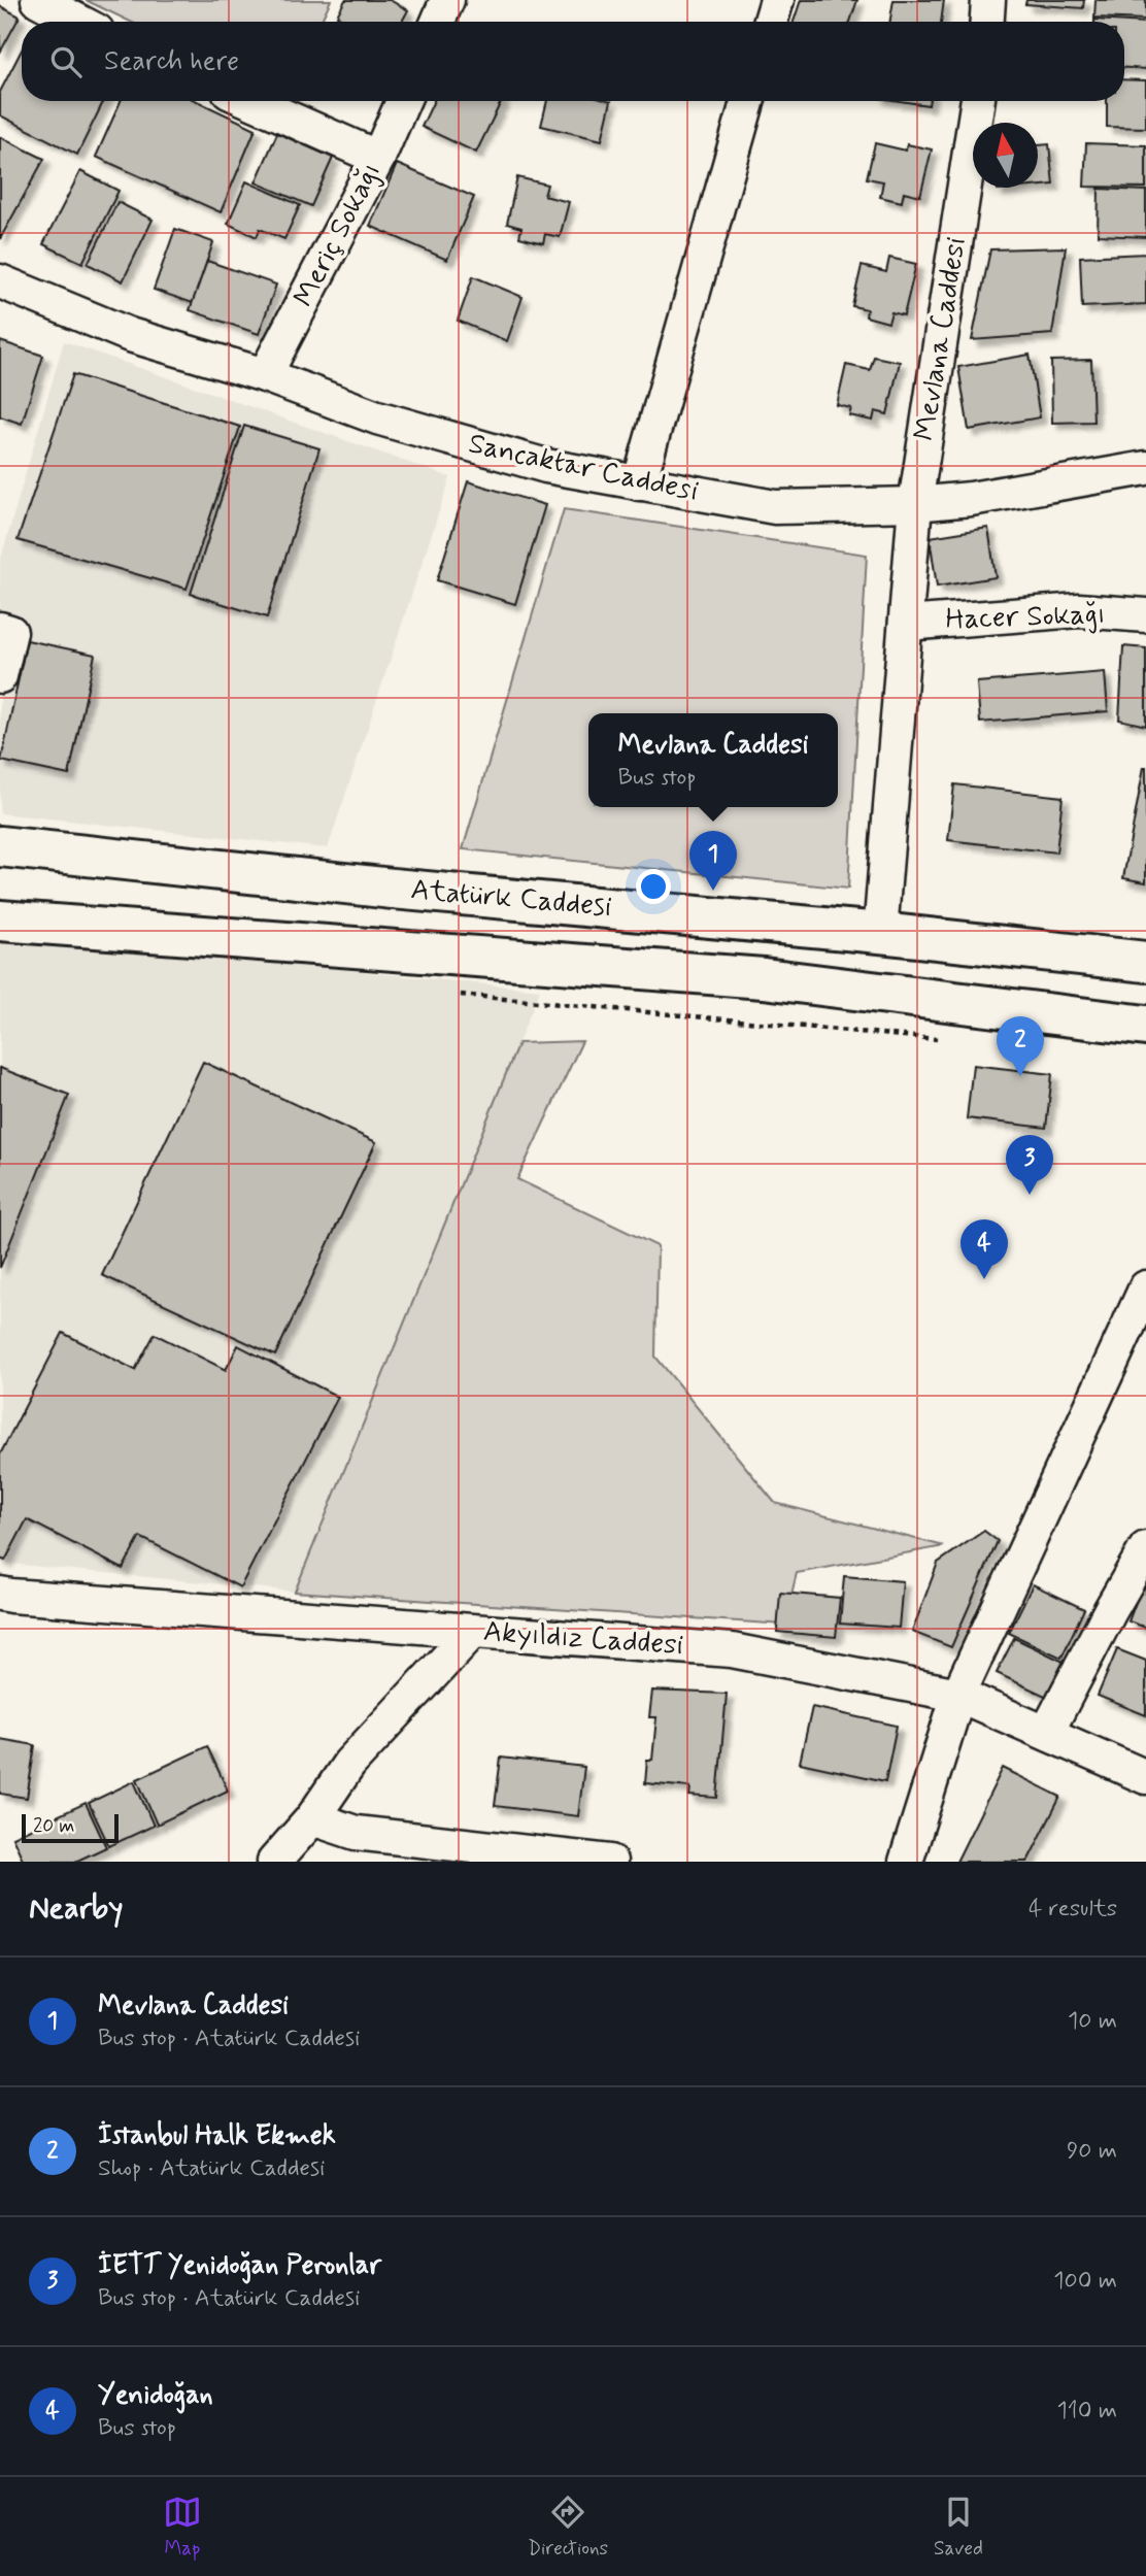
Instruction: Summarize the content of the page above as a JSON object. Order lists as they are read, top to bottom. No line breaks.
{"streets":{"main road":["Atatürk Caddesi"],"street":["Meriç Sokağı","Mevlana Caddesi","Sancaktar Caddesi","Hacer Sokağı","Akyıldız Caddesi"]},"crossings":[["Meriç Sokağı","Sancaktar Caddesi"],["Mevlana Caddesi","Sancaktar Caddesi"],["Mevlana Caddesi","Hacer Sokağı"],["Mevlana Caddesi","Atatürk Caddesi"]],"scale_bar":"20 m","north":"top","page":{"search":"Search here","popup":["Mevlana Caddesi","Bus stop"],"pins":["1","2","3","4"],"scale":"20 m","heading":["Nearby","4 results"],"list":[{"mark":"1","name":"Mevlana Caddesi","note":"Bus stop · Atatürk Caddesi","value":"10 m"},{"mark":"2","name":"İstanbul Halk Ekmek","note":"Shop · Atatürk Caddesi","value":"90 m"},{"mark":"3","name":"İETT Yenidoğan Peronlar","note":"Bus stop · Atatürk Caddesi","value":"100 m"},{"mark":"4","name":"Yenidoğan","note":"Bus stop","value":"110 m"}],"nav":["Map","Directions","Saved"]}}
